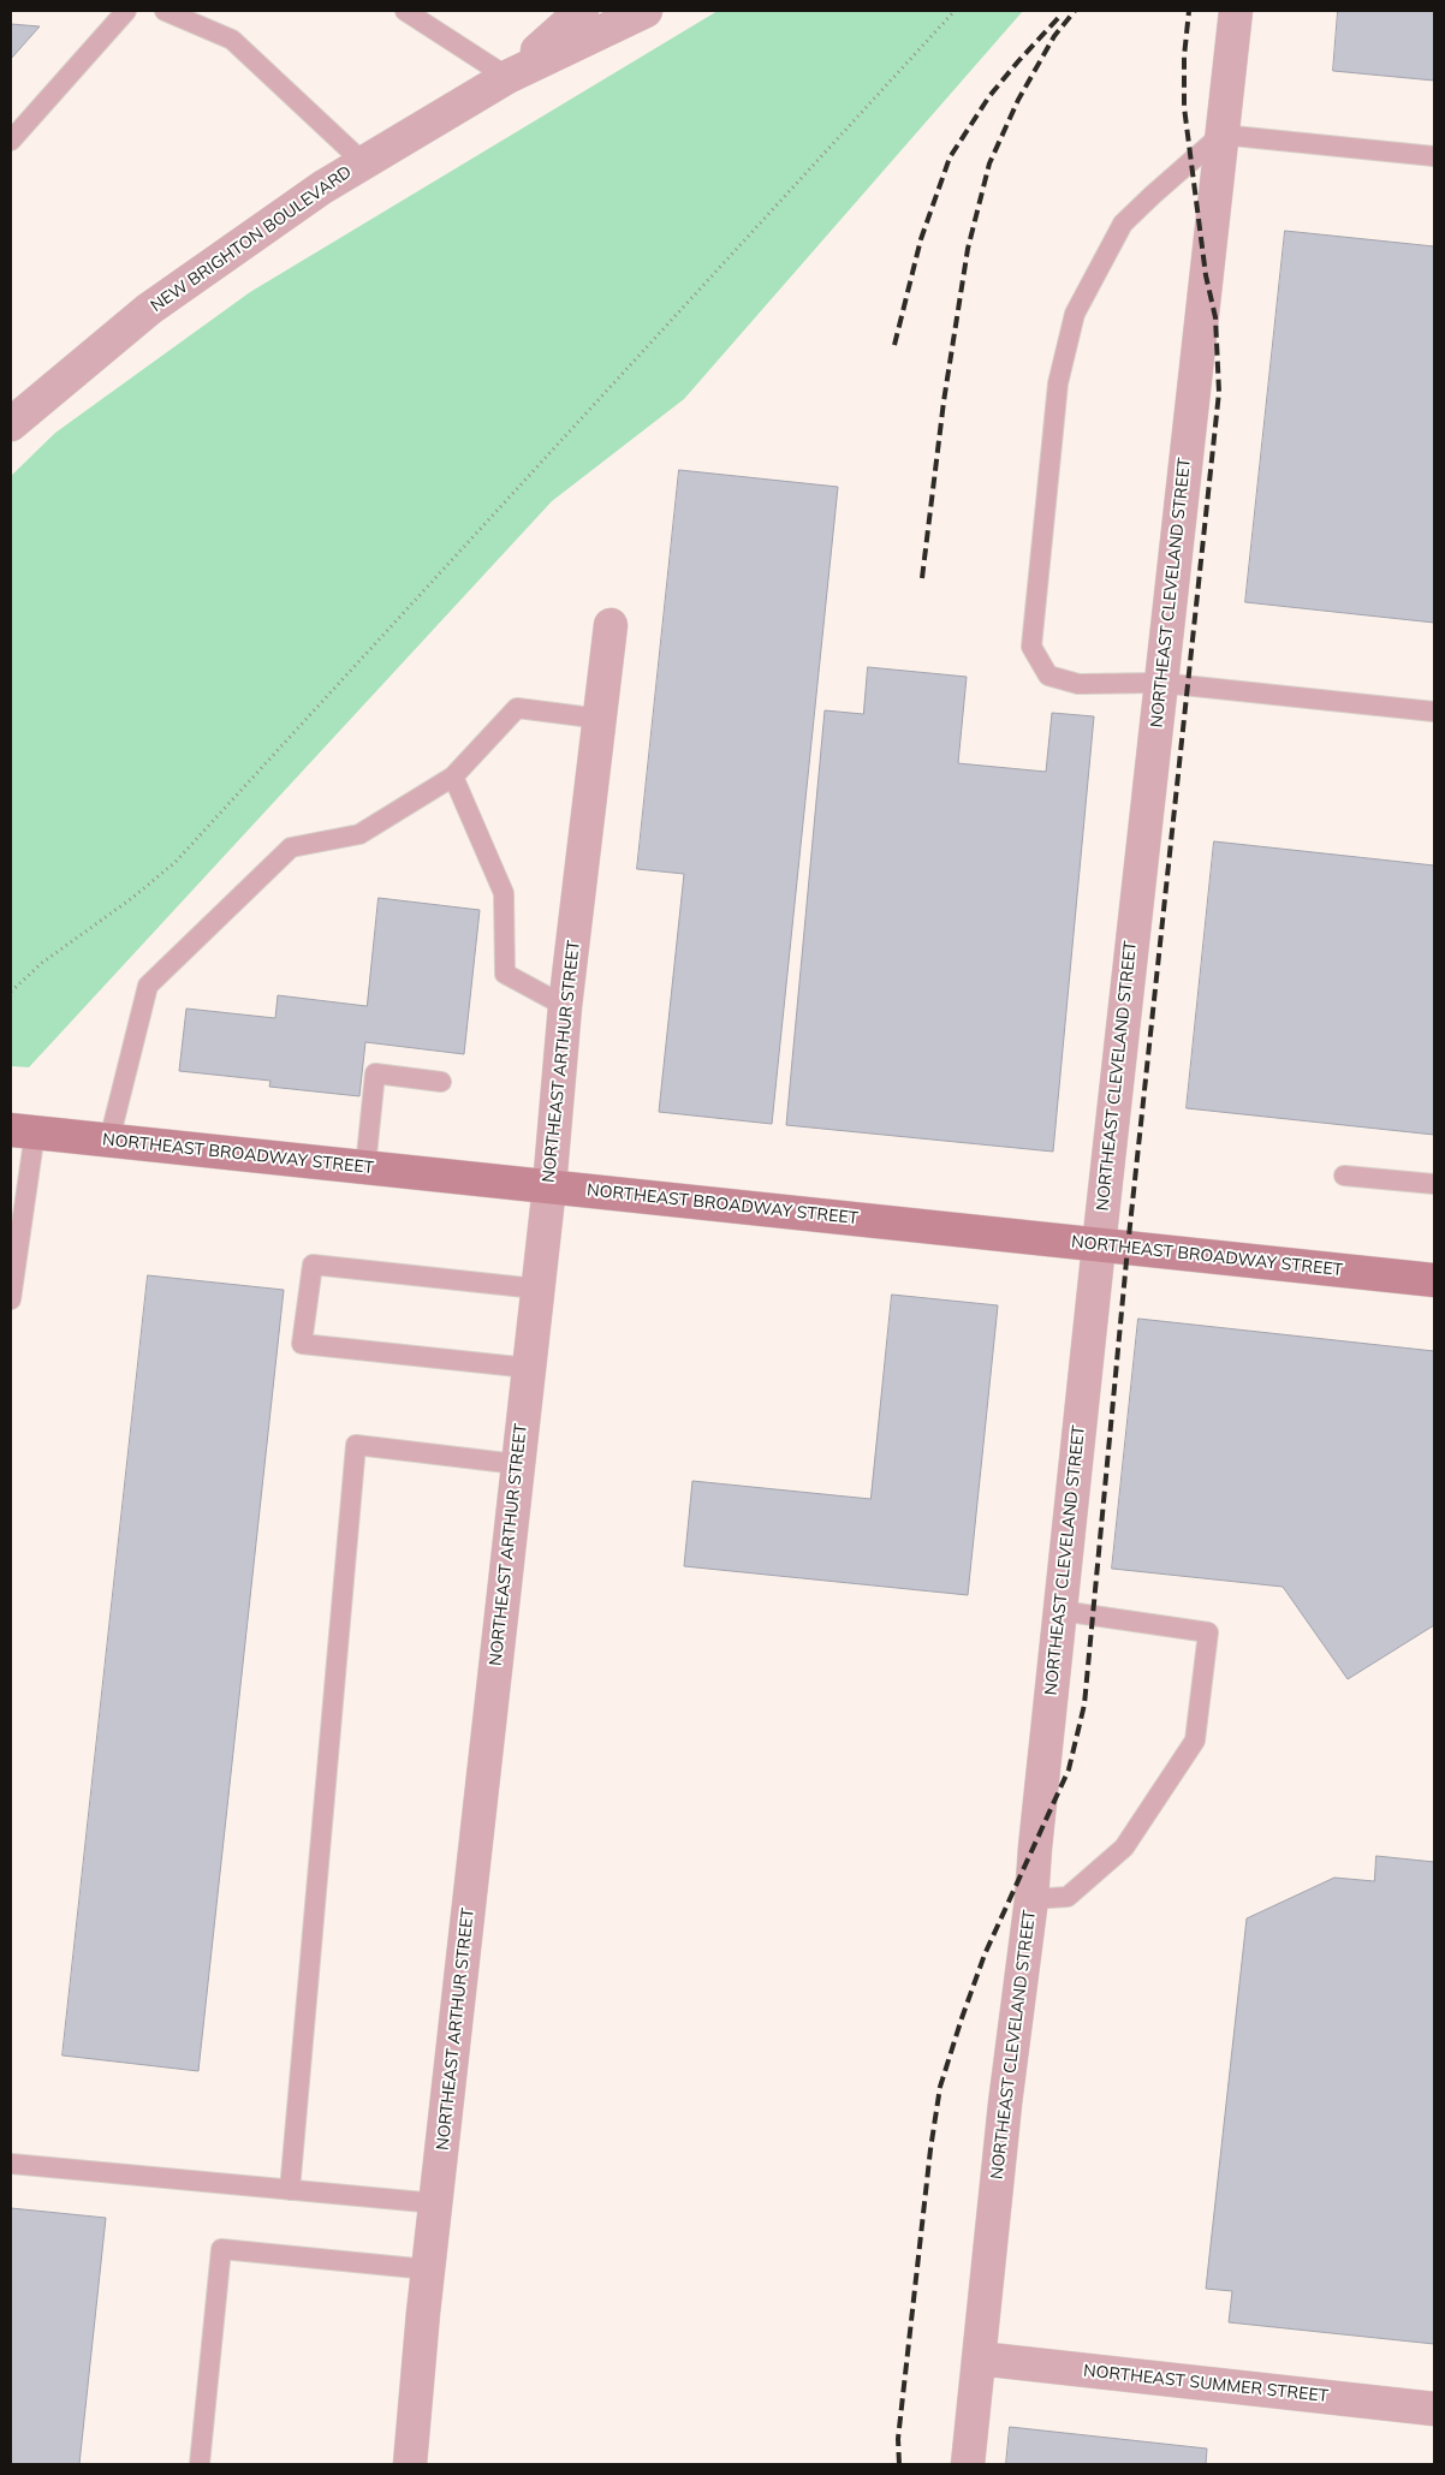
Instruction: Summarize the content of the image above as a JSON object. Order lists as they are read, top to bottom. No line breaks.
{"streets":{"main road":["NORTHEAST BROADWAY STREET"],"street":["NEW BRIGHTON BOULEVARD","NORTHEAST CLEVELAND STREET","NORTHEAST ARTHUR STREET","NORTHEAST SUMMER STREET"]},"crossings":[["NORTHEAST CLEVELAND STREET","NORTHEAST BROADWAY STREET"],["NORTHEAST CLEVELAND STREET","NORTHEAST SUMMER STREET"],["NORTHEAST ARTHUR STREET","NORTHEAST BROADWAY STREET"]]}
